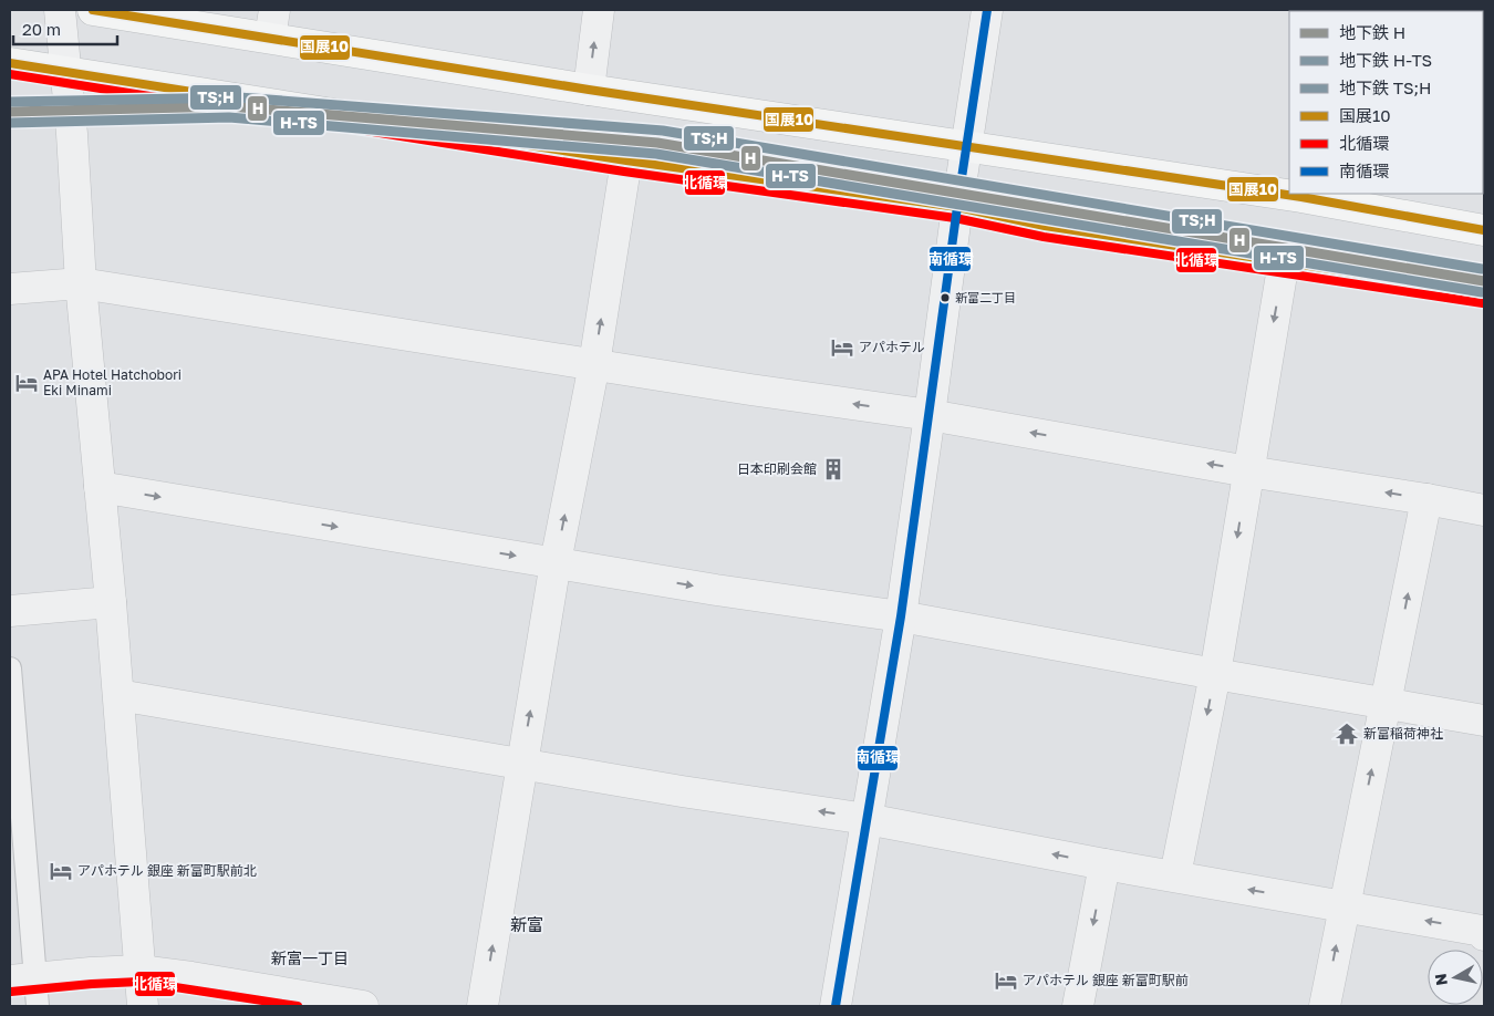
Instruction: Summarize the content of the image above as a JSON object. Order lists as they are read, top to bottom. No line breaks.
{"districts":["新富","新富一丁目"],"places":{"other":["新富二丁目"],"hotel":["アパホテル","APA Hotel Hatchobori Eki Minami","アパホテル 銀座 新富町駅前北","アパホテル 銀座 新富町駅前"],"building":["日本印刷会館"],"temple":["新富稲荷神社"]},"lines":["transit line 国展10","transit line 南循環","transit line 北循環","metro line TS;H","metro line H","metro line H-TS"],"legend":["地下鉄 H","地下鉄 H-TS","地下鉄 TS;H","国展10","北循環","南循環"],"scale_bar":"20 m","north":"left"}
